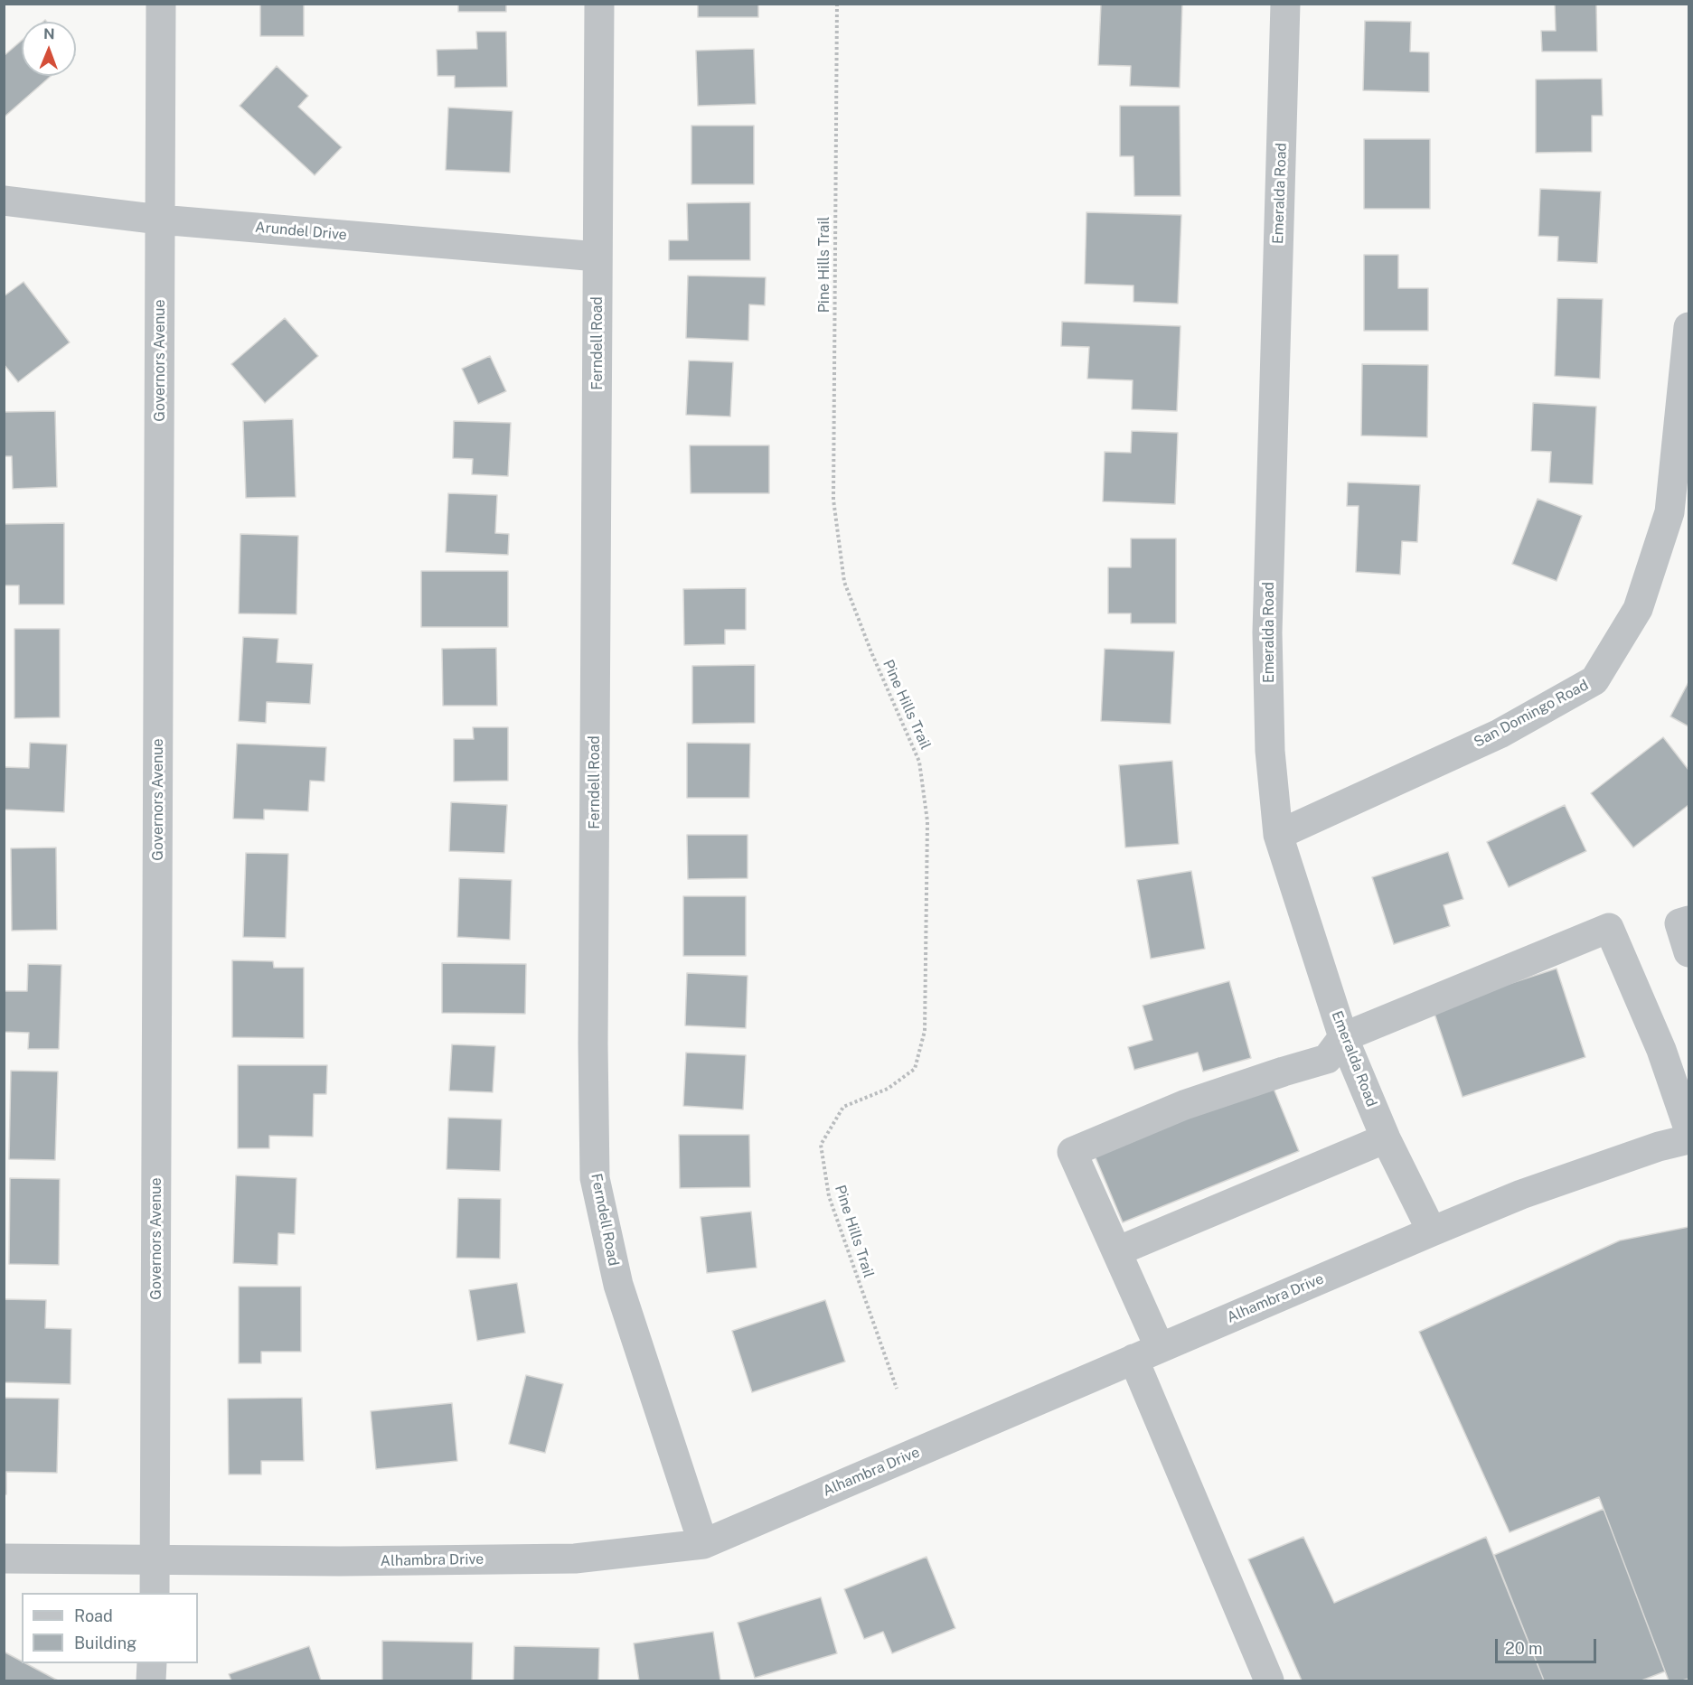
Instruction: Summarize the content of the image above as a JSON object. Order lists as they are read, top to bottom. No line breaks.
{"streets":{"street":["Emeralda Road","Arundel Drive","Ferndell Road","Governors Avenue","San Domingo Road","Alhambra Drive"],"path":["Pine Hills Trail"]},"crossings":[["Emeralda Road","San Domingo Road"],["Emeralda Road","Alhambra Drive"],["Arundel Drive","Ferndell Road"],["Arundel Drive","Governors Avenue"],["Ferndell Road","Alhambra Drive"],["Governors Avenue","Alhambra Drive"]],"legend":["Road","Building"],"scale_bar":"20 m","north":"top"}
